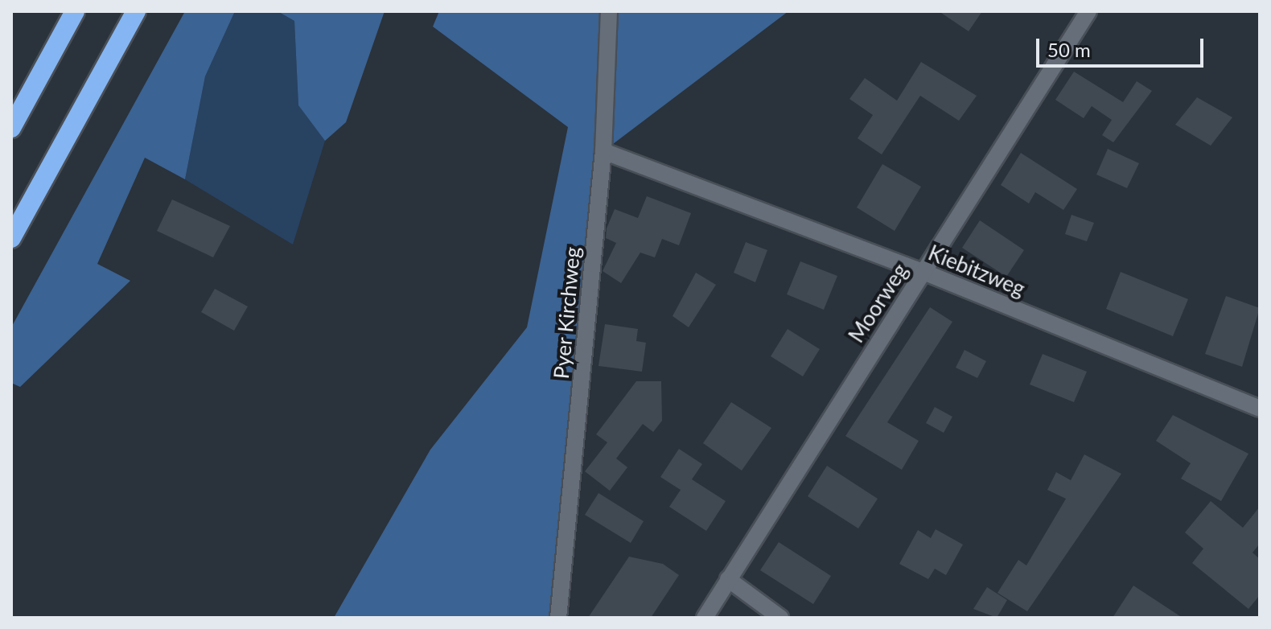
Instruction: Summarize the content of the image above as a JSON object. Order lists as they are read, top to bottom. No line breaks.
{"streets":{"street":["Kiebitzweg","Moorweg","Pyer Kirchweg"]},"crossings":[["Kiebitzweg","Moorweg"],["Kiebitzweg","Pyer Kirchweg"]],"scale_bar":"50 m"}
